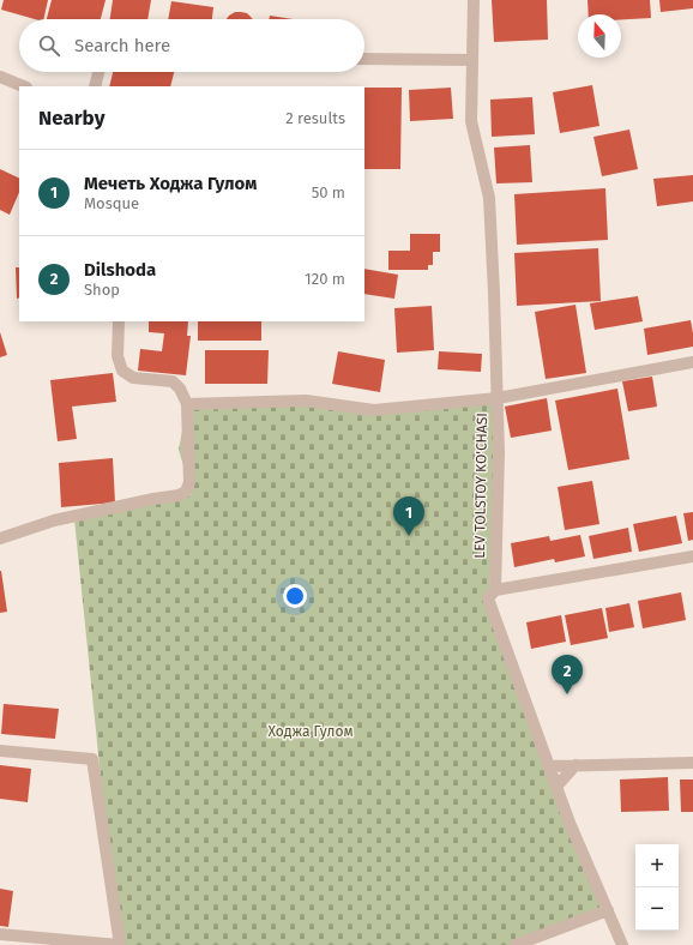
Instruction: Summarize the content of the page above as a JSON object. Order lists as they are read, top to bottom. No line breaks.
{"streets":{"street":["LEV TOLSTOY KO'CHASI"]},"parks":["Ходжа Гулом"],"north":"top","page":{"search":"Search here","heading":["Nearby","2 results"],"list":[{"mark":"1","name":"Мечеть Ходжа Гулом","note":"Mosque","value":"50 m"},{"mark":"2","name":"Dilshoda","note":"Shop","value":"120 m"}],"pins":["1","2"],"map_buttons":["+","−"]}}
